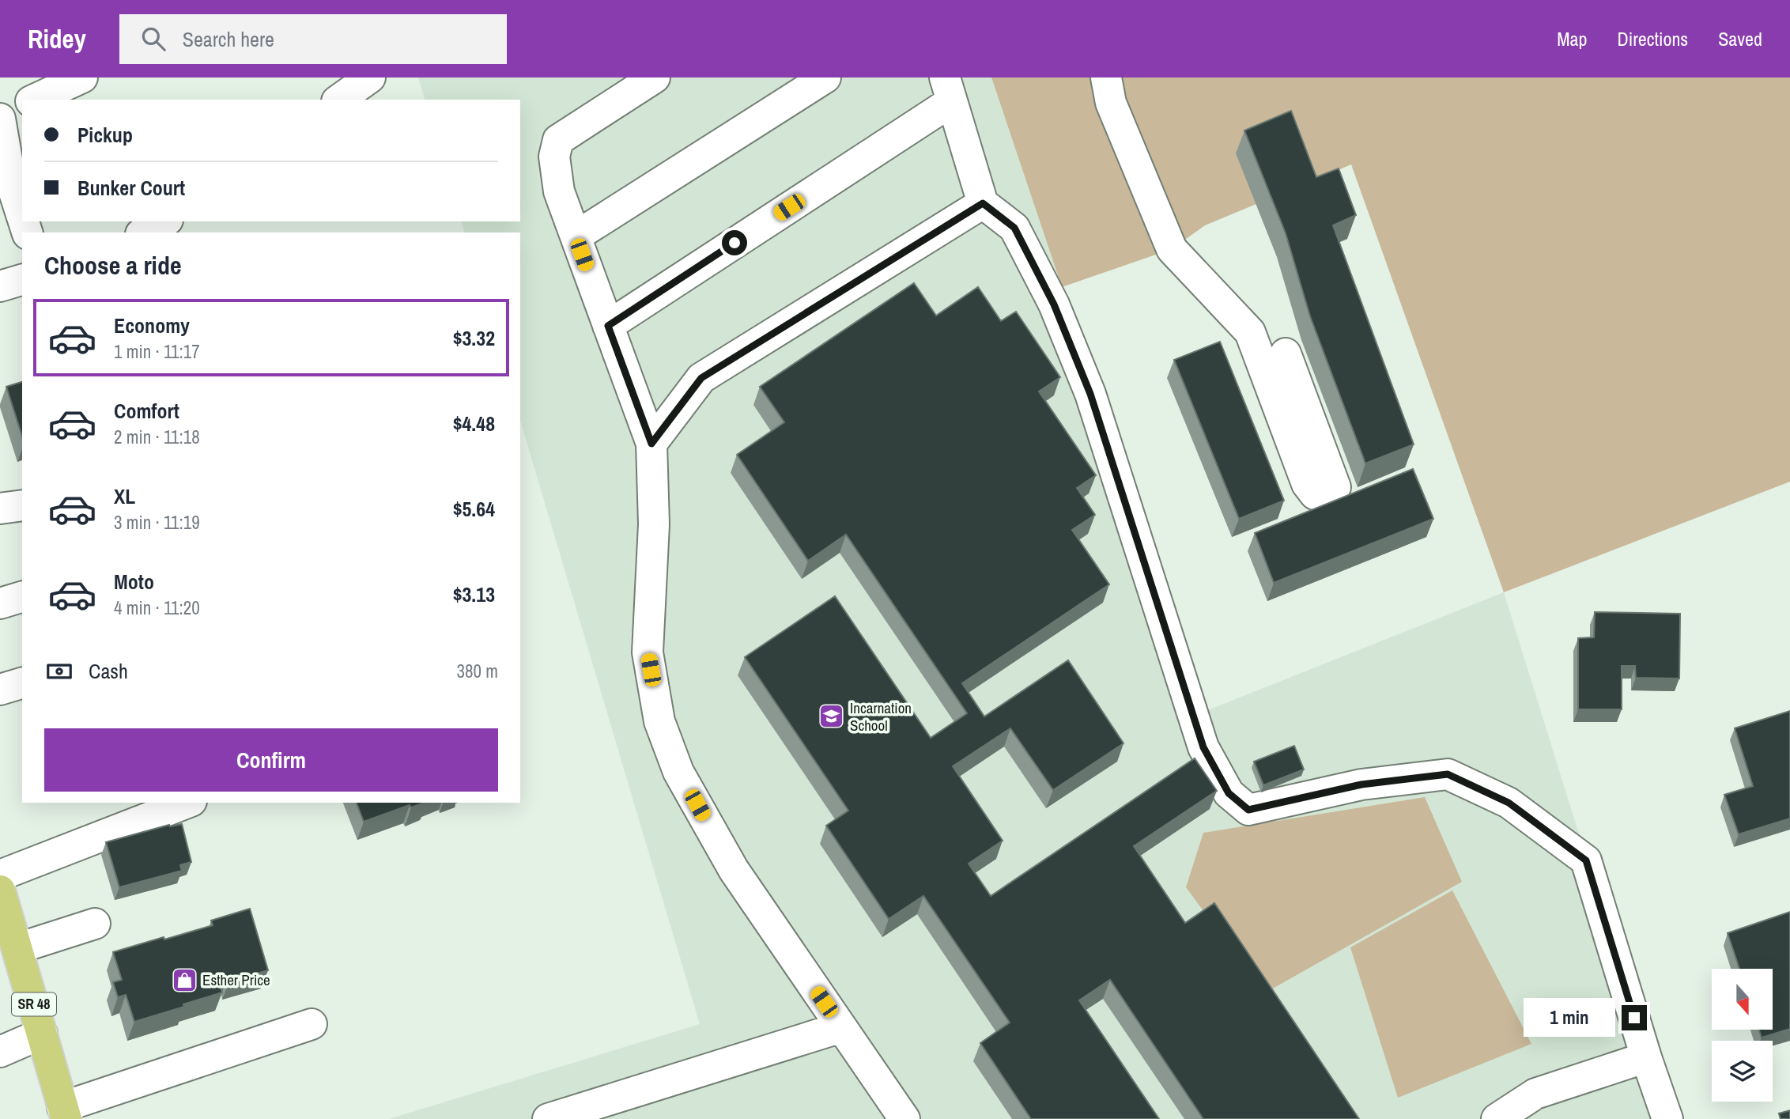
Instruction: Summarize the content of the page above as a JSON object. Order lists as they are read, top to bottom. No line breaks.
{"streets":{"main road":["SR 48"]},"places":{"school or university":["Incarnation School"],"shop":["Esther Price"]},"north":"bottom","page":{"header":"Ridey","search":"Search here","nav":["Map","Directions","Saved"],"banner":["Pickup","Bunker Court"],"heading":"Choose a ride","list":[{"name":"Economy","note":"1 min · 11:17","value":"$3.32"},{"name":"Comfort","note":"2 min · 11:18","value":"$4.48"},{"name":"XL","note":"3 min · 11:19","value":"$5.64"},{"name":"Moto","note":"4 min · 11:20","value":"$3.13"}],"pay":["Cash","380 m"],"buttons":"Confirm","bubble":"1 min"}}
